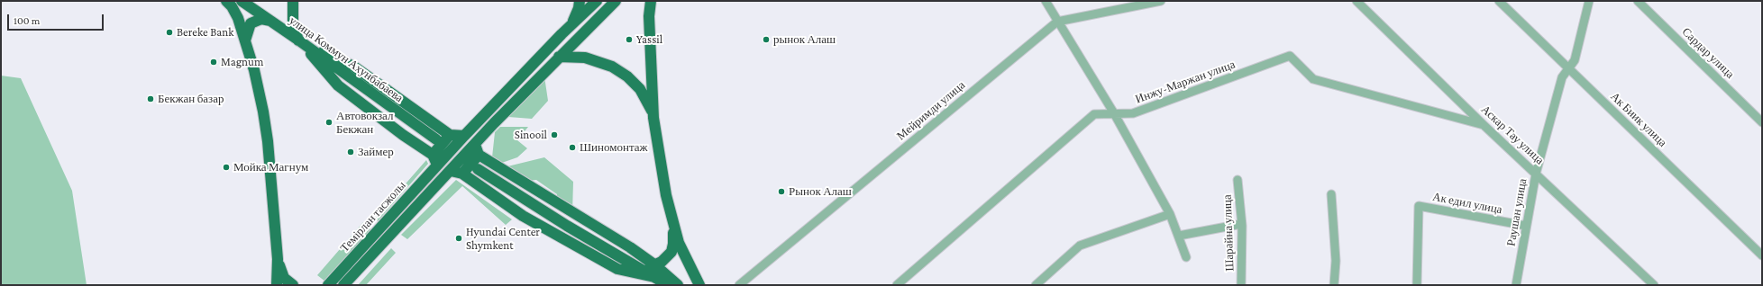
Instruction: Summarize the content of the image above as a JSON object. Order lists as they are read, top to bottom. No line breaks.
{"streets":{"highway":["улица Коммун Ахунбабаева","Темірлан тасжолы"],"street":["Сардар улица","Инжу-Маржан улица","Мейримди улица","Ак Биик улица","Аскар Тау улица","Ак едил улица","Раушан улица","Шарайна улица"]},"crossings":[["Инжу-Маржан улица","Аскар Тау улица"],["Ак Биик улица","Раушан улица"],["Аскар Тау улица","Раушан улица"],["Ак едил улица","Раушан улица"]],"places":["Bereke Bank","Yassil","рынок Алаш","Magnum","Бекжан базар","Автовокзал Бекжан","Sinooil","Шиномонтаж","Займер","Мойка Магнум","Рынок Алаш","Hyundai Center Shymkent"],"scale_bar":"100 m"}
